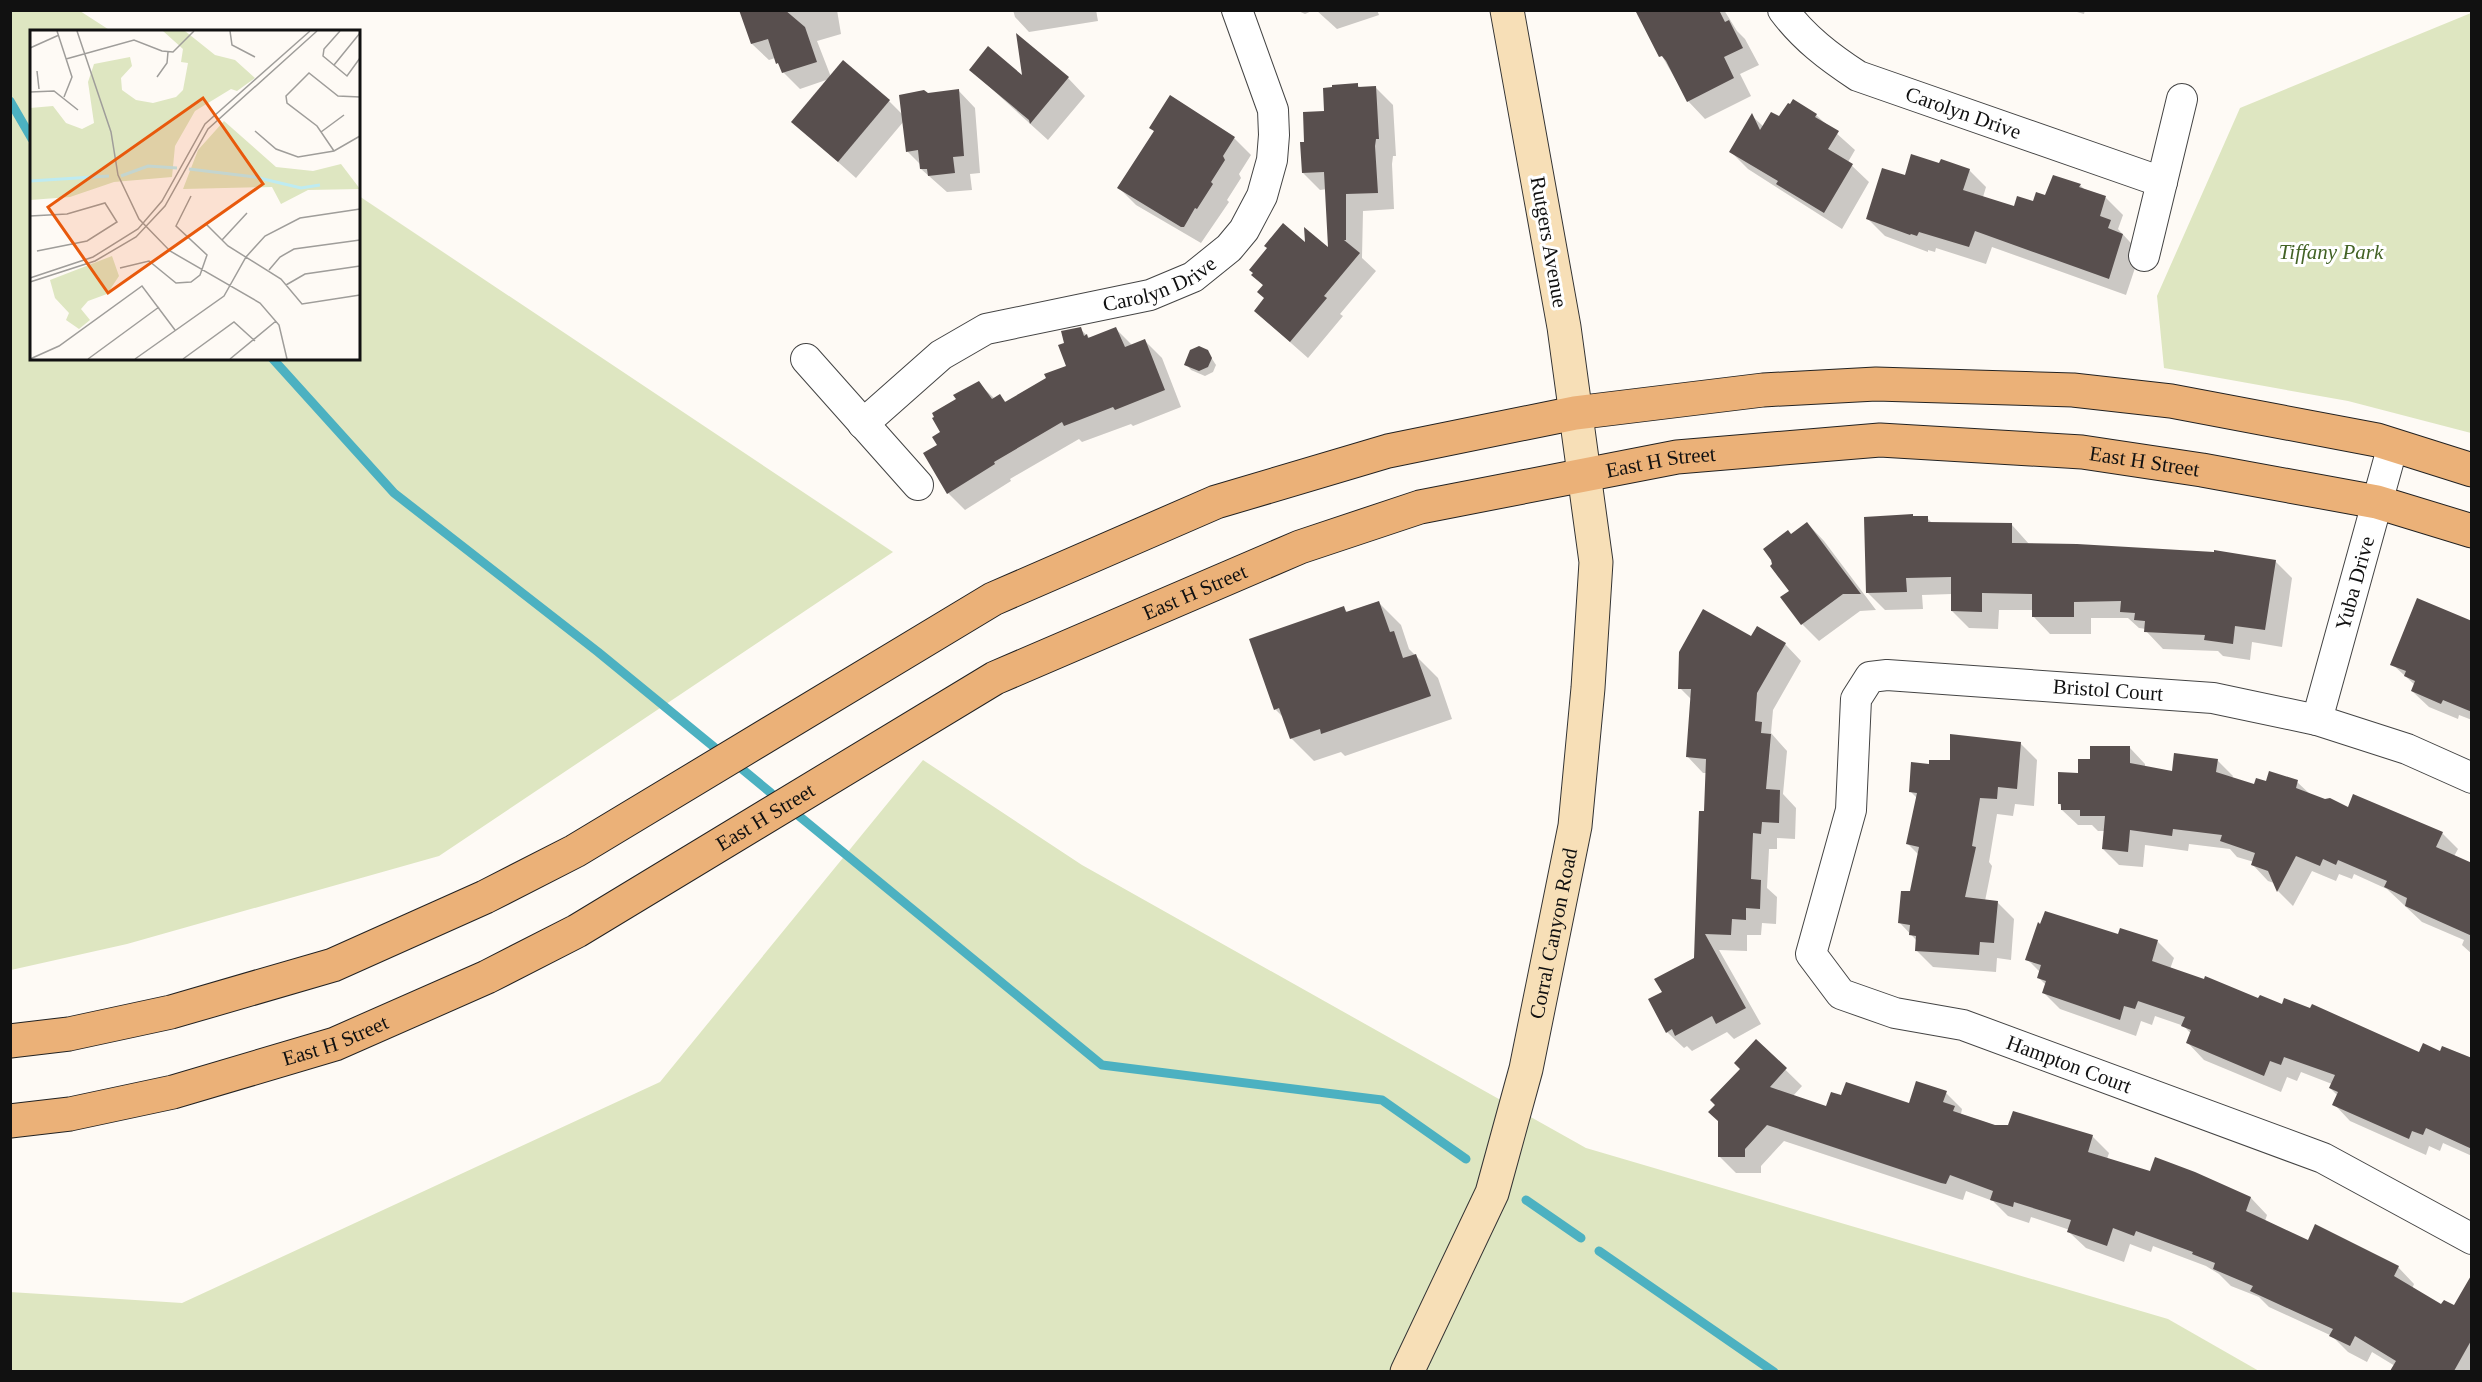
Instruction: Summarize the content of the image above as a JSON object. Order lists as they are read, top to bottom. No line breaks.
{"streets":{"main road":["Rutgers Avenue","East H Street","Corral Canyon Road"],"street":["Carolyn Drive","Yuba Drive","Bristol Court","Hampton Court"]},"crossings":[["Rutgers Avenue","East H Street"],["Rutgers Avenue","Corral Canyon Road"],["East H Street","Yuba Drive"],["East H Street","Corral Canyon Road"],["Yuba Drive","Bristol Court"],["Bristol Court","Hampton Court"]],"parks":["Tiffany Park"]}
